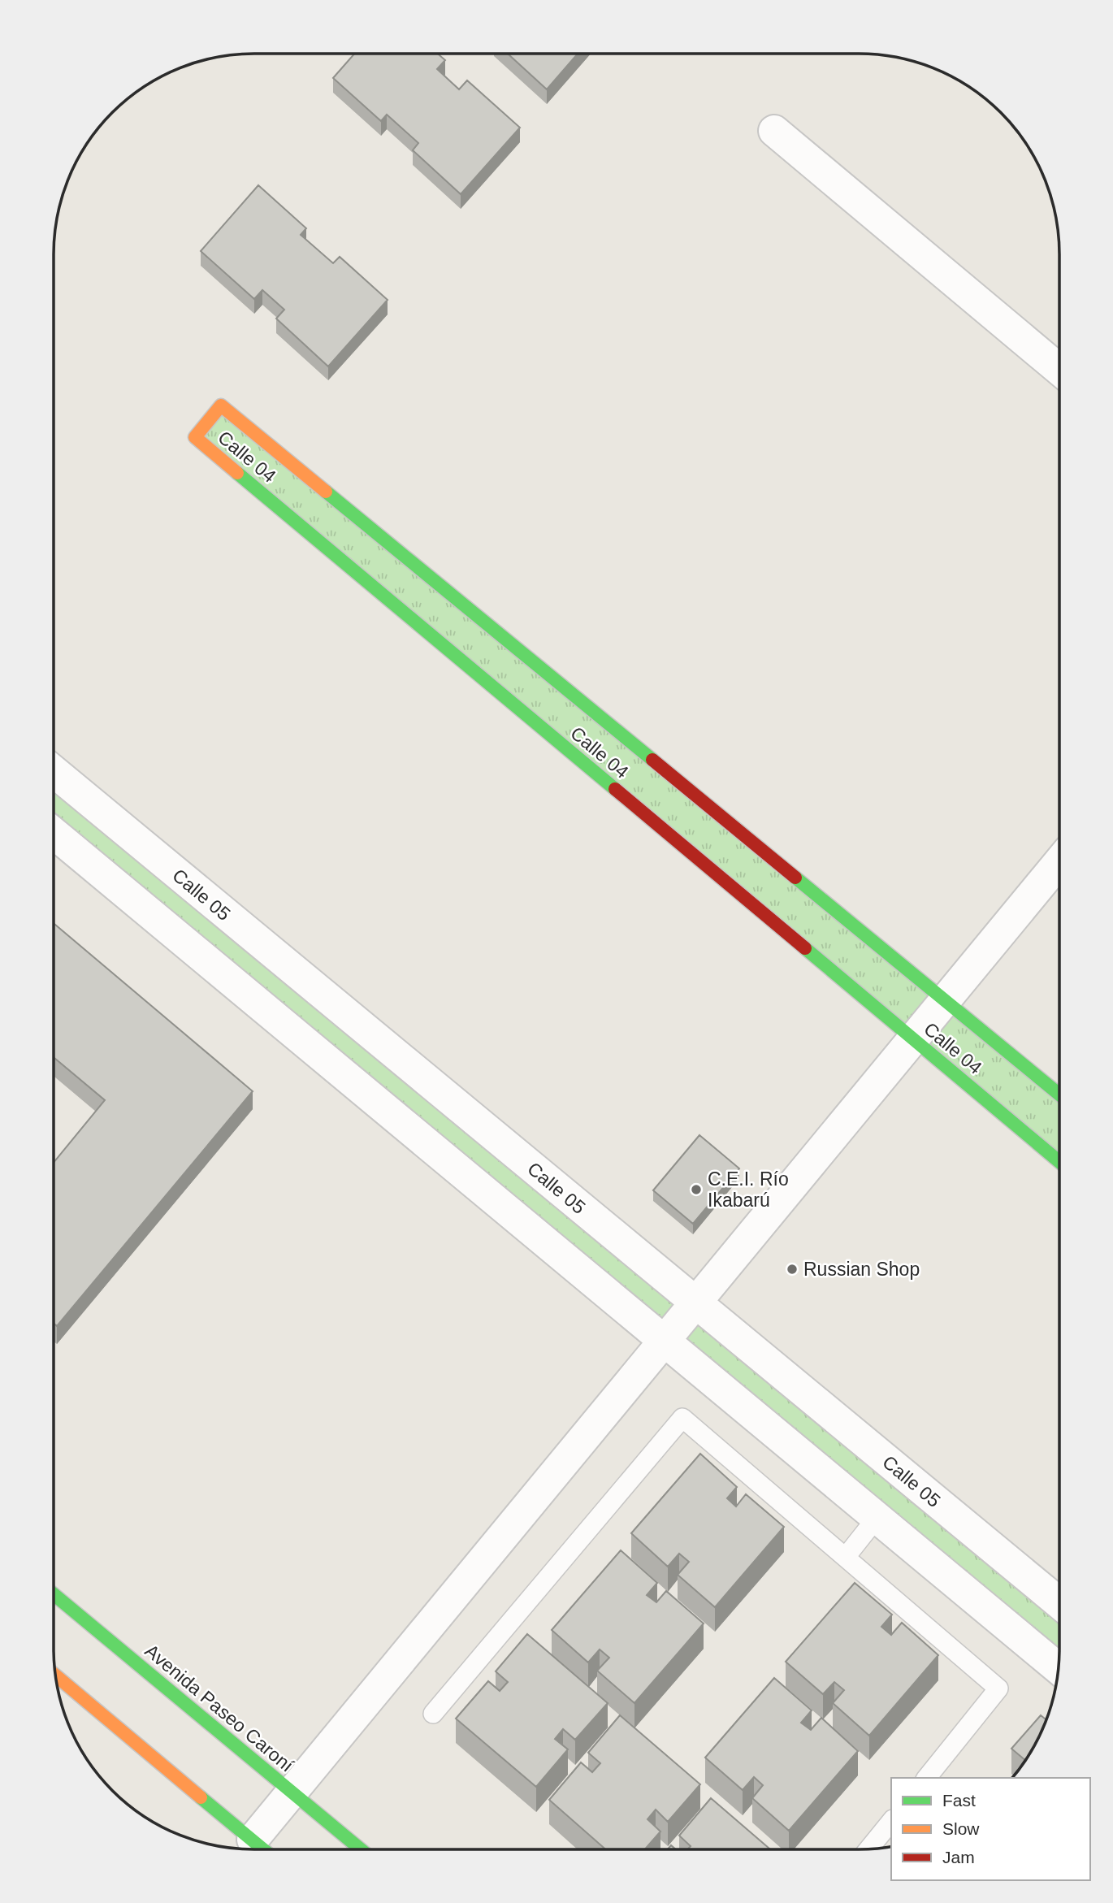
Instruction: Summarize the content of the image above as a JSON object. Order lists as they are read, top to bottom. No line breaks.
{"streets":{"street":["Calle 04","Calle 05","Avenida Paseo Caroní"]},"places":["C.E.I. Río Ikabarú","Russian Shop"],"legend":["Fast","Slow","Jam"]}
